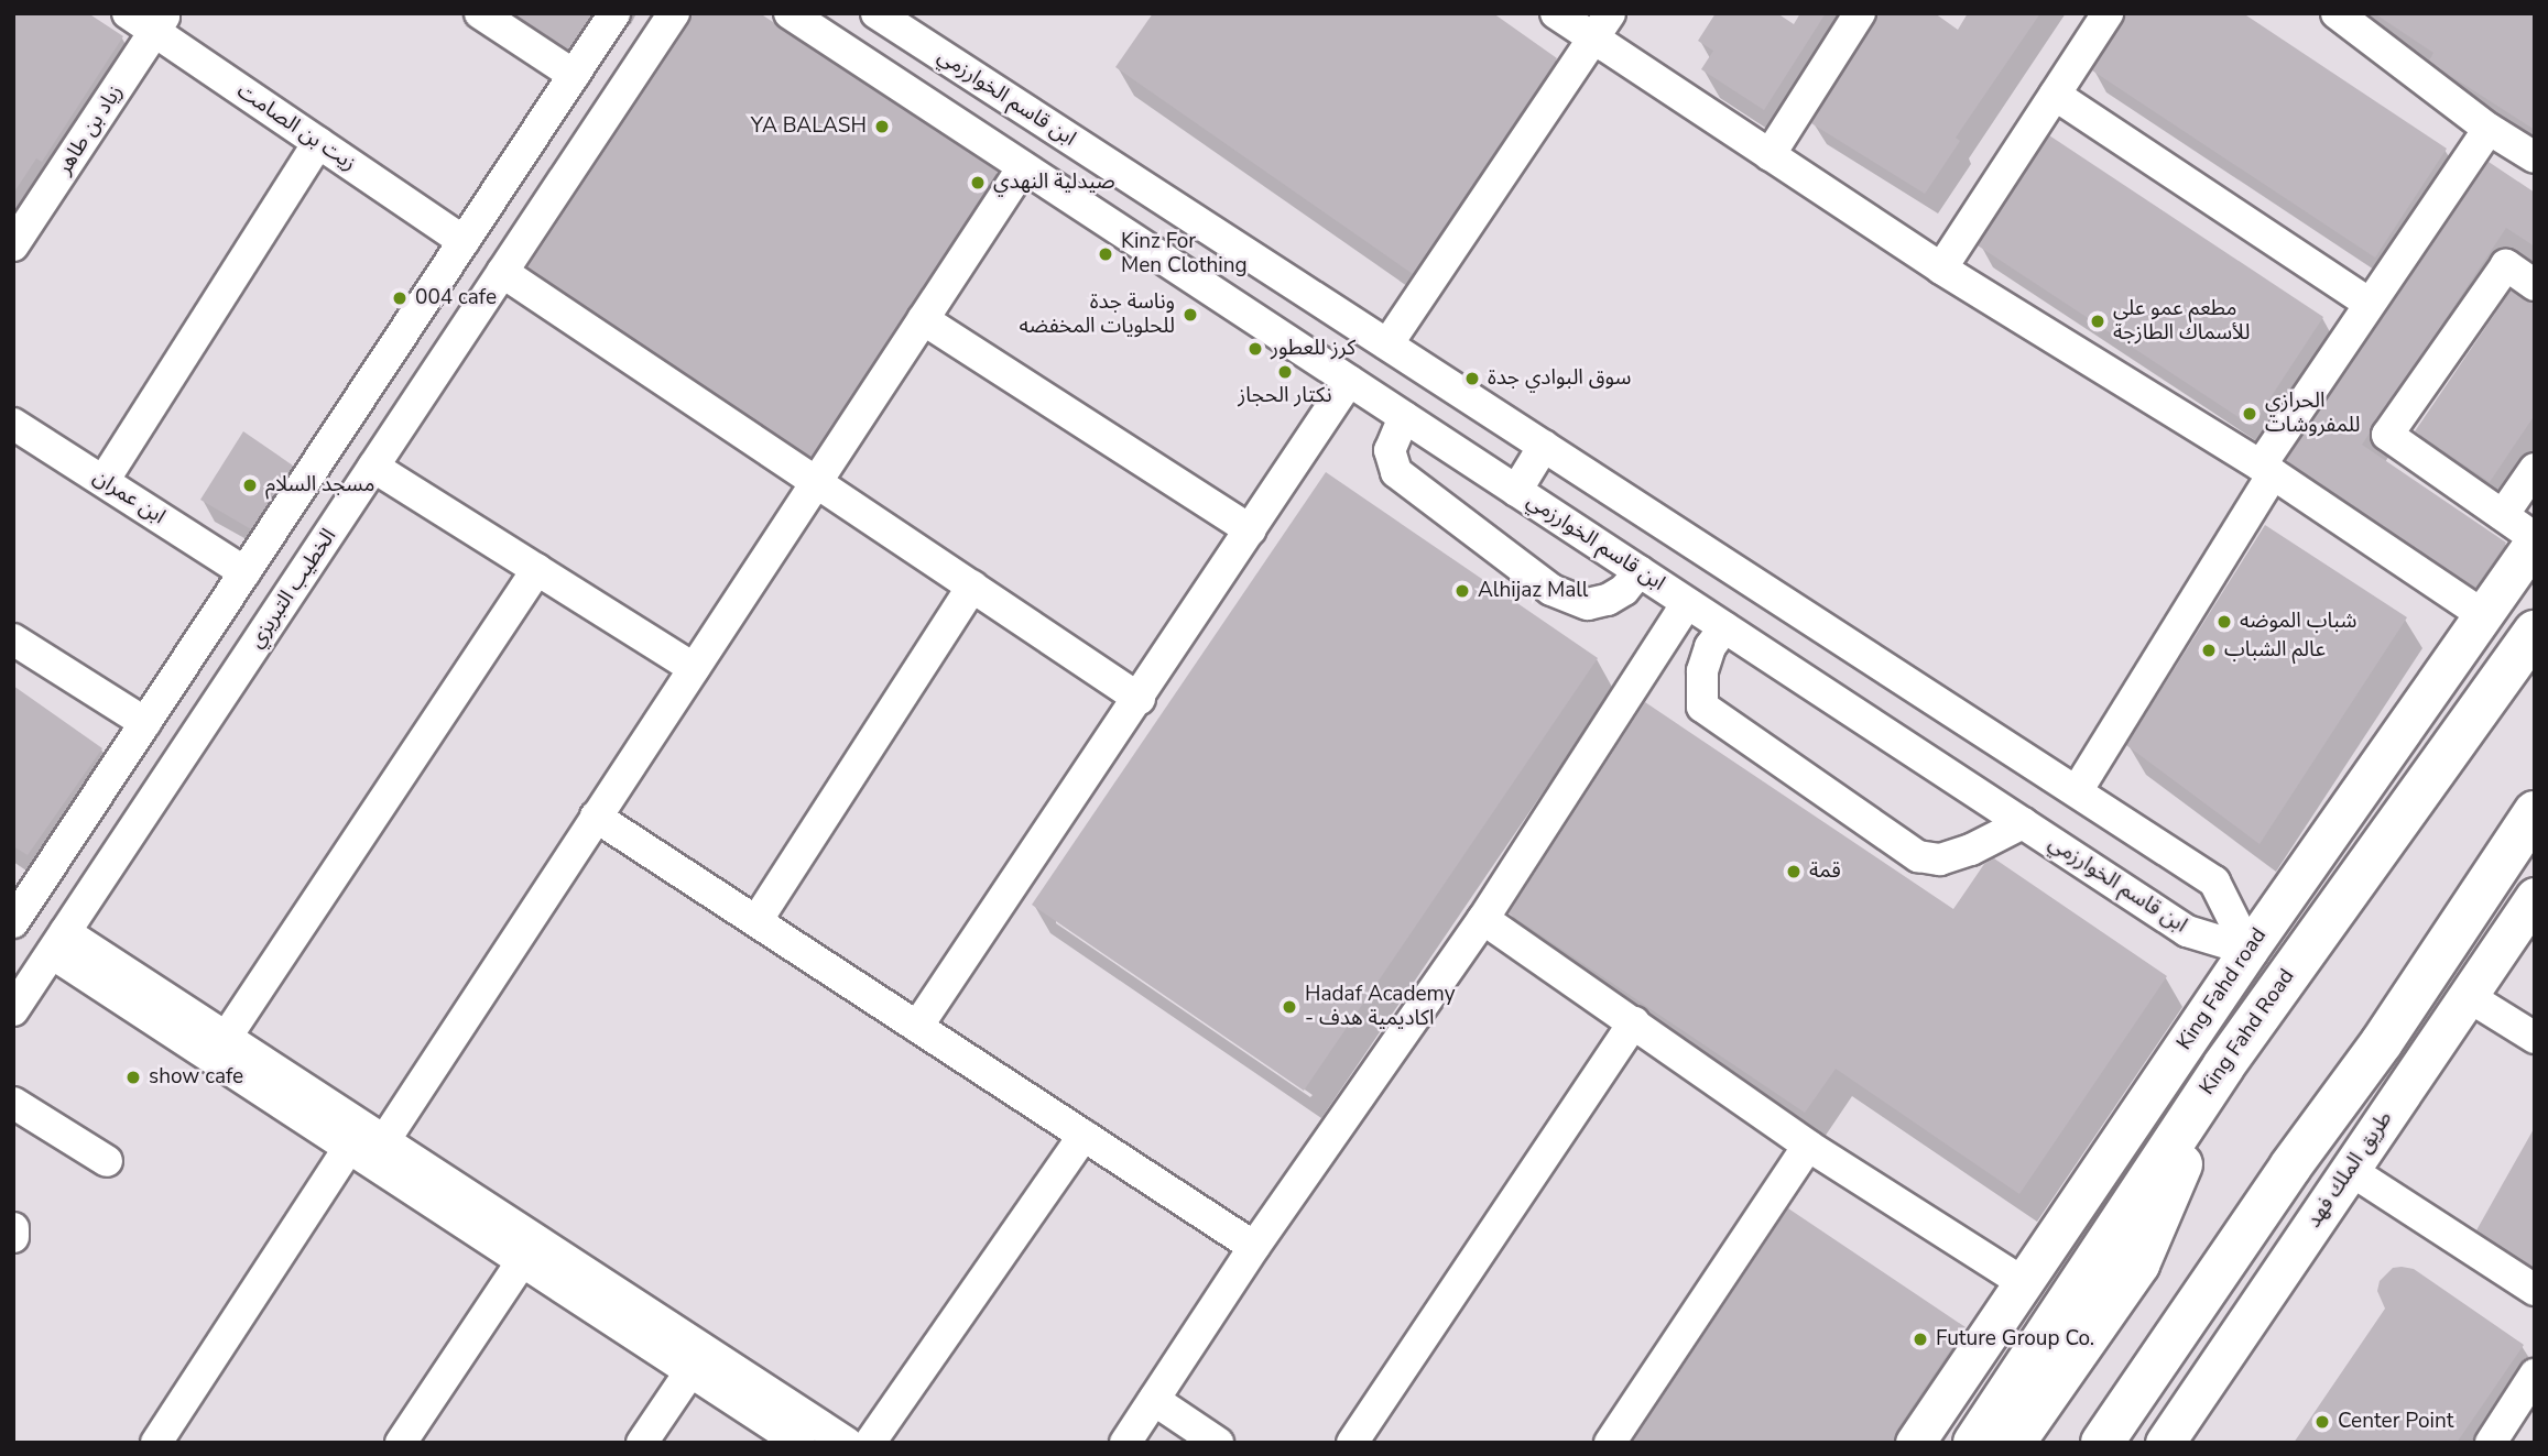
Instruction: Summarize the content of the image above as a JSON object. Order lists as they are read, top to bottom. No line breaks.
{"streets":{"highway":["King Fahd Road"],"main road":["King Fahd road","طريق الملك فهد"],"street":["ابن قاسم الخوارزمي","زيت بن الصامت","زياد بن طاهر","ابن عمران","الخطيب التبريزي"]},"crossings":[["ابن قاسم الخوارزمي","King Fahd road"],["زيت بن الصامت","زياد بن طاهر"]],"places":["YA BALASH","صيدلية النهدي","Kinz For Men Clothing","004 cafe","وناسة جدة للحلويات المخفضه","مطعم عمو علي للأسماك الطازجة","كرز للعطور","نكتار الحجاز","سوق البوادي جدة","الحرازي للمفروشات","مسجد السلام","Alhijaz Mall","شباب الموضه","عالم الشباب","قمة","Hadaf Academy - اكاديمية هدف","show cafe","Future Group Co.","Center Point"]}
